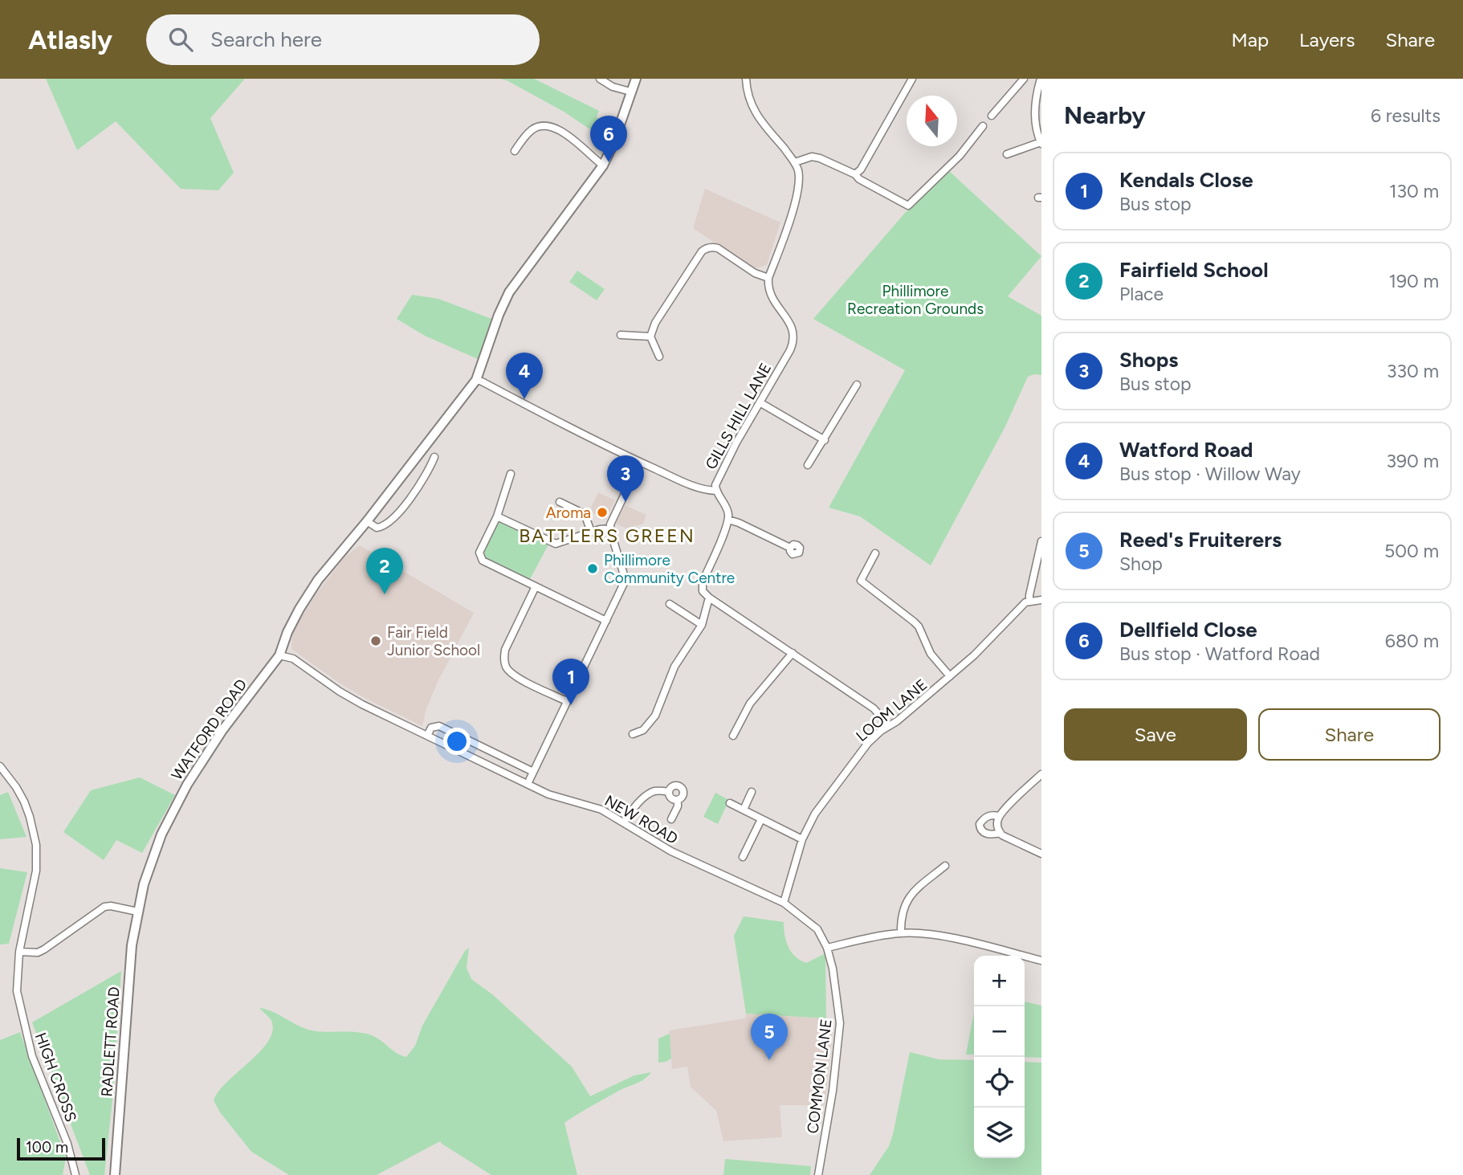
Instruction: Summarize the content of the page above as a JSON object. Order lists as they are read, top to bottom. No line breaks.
{"streets":{"main road":["WATFORD ROAD","RADLETT ROAD"],"street":["GILLS HILL LANE","LOOM LANE","NEW ROAD","COMMON LANE","HIGH CROSS"]},"crossings":[["LOOM LANE","NEW ROAD"],["WATFORD ROAD","NEW ROAD"],["WATFORD ROAD","RADLETT ROAD"],["NEW ROAD","COMMON LANE"]],"districts":["BATTLERS GREEN"],"parks":["Phillimore Recreation Grounds"],"places":["Aroma","Phillimore Community Centre","Fair Field Junior School"],"scale_bar":"100 m","north":"top","page":{"header":"Atlasly","search":"Search here","nav":["Map","Layers","Share"],"heading":["Nearby","6 results"],"pins":["6","4","3","2","1","5"],"list":[{"mark":"1","name":"Kendals Close","note":"Bus stop","value":"130 m"},{"mark":"2","name":"Fairfield School","note":"Place","value":"190 m"},{"mark":"3","name":"Shops","note":"Bus stop","value":"330 m"},{"mark":"4","name":"Watford Road","note":"Bus stop · Willow Way","value":"390 m"},{"mark":"5","name":"Reed's Fruiterers","note":"Shop","value":"500 m"},{"mark":"6","name":"Dellfield Close","note":"Bus stop · Watford Road","value":"680 m"}],"buttons":["Save","Share"],"map_buttons":["+","−"],"scale":"100 m"}}
